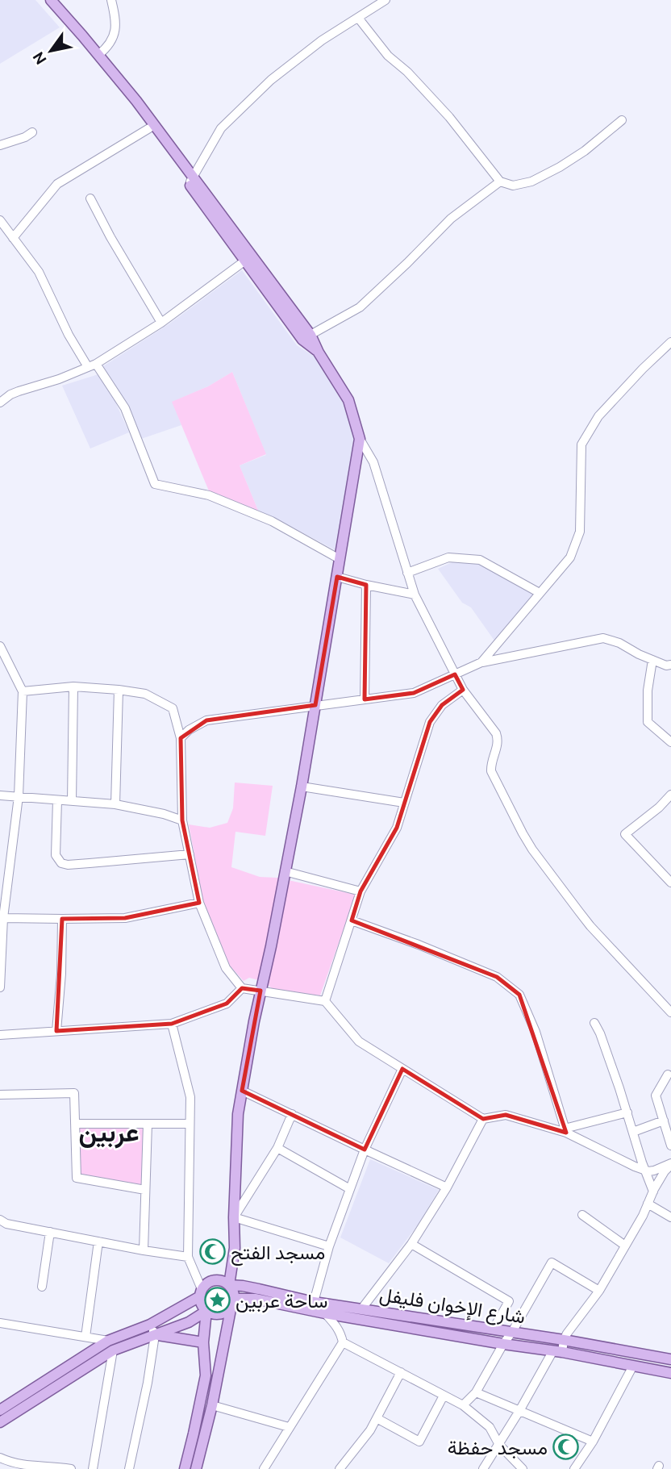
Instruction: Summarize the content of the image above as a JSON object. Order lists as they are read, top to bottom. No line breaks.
{"streets":{"main road":["شارع الإخوان فليفل"]},"districts":["عربين"],"places":{"mosque":["مسجد الفتح","مسجد حفظة"],"place":["ساحة عربين"]},"north":"bottom left"}
